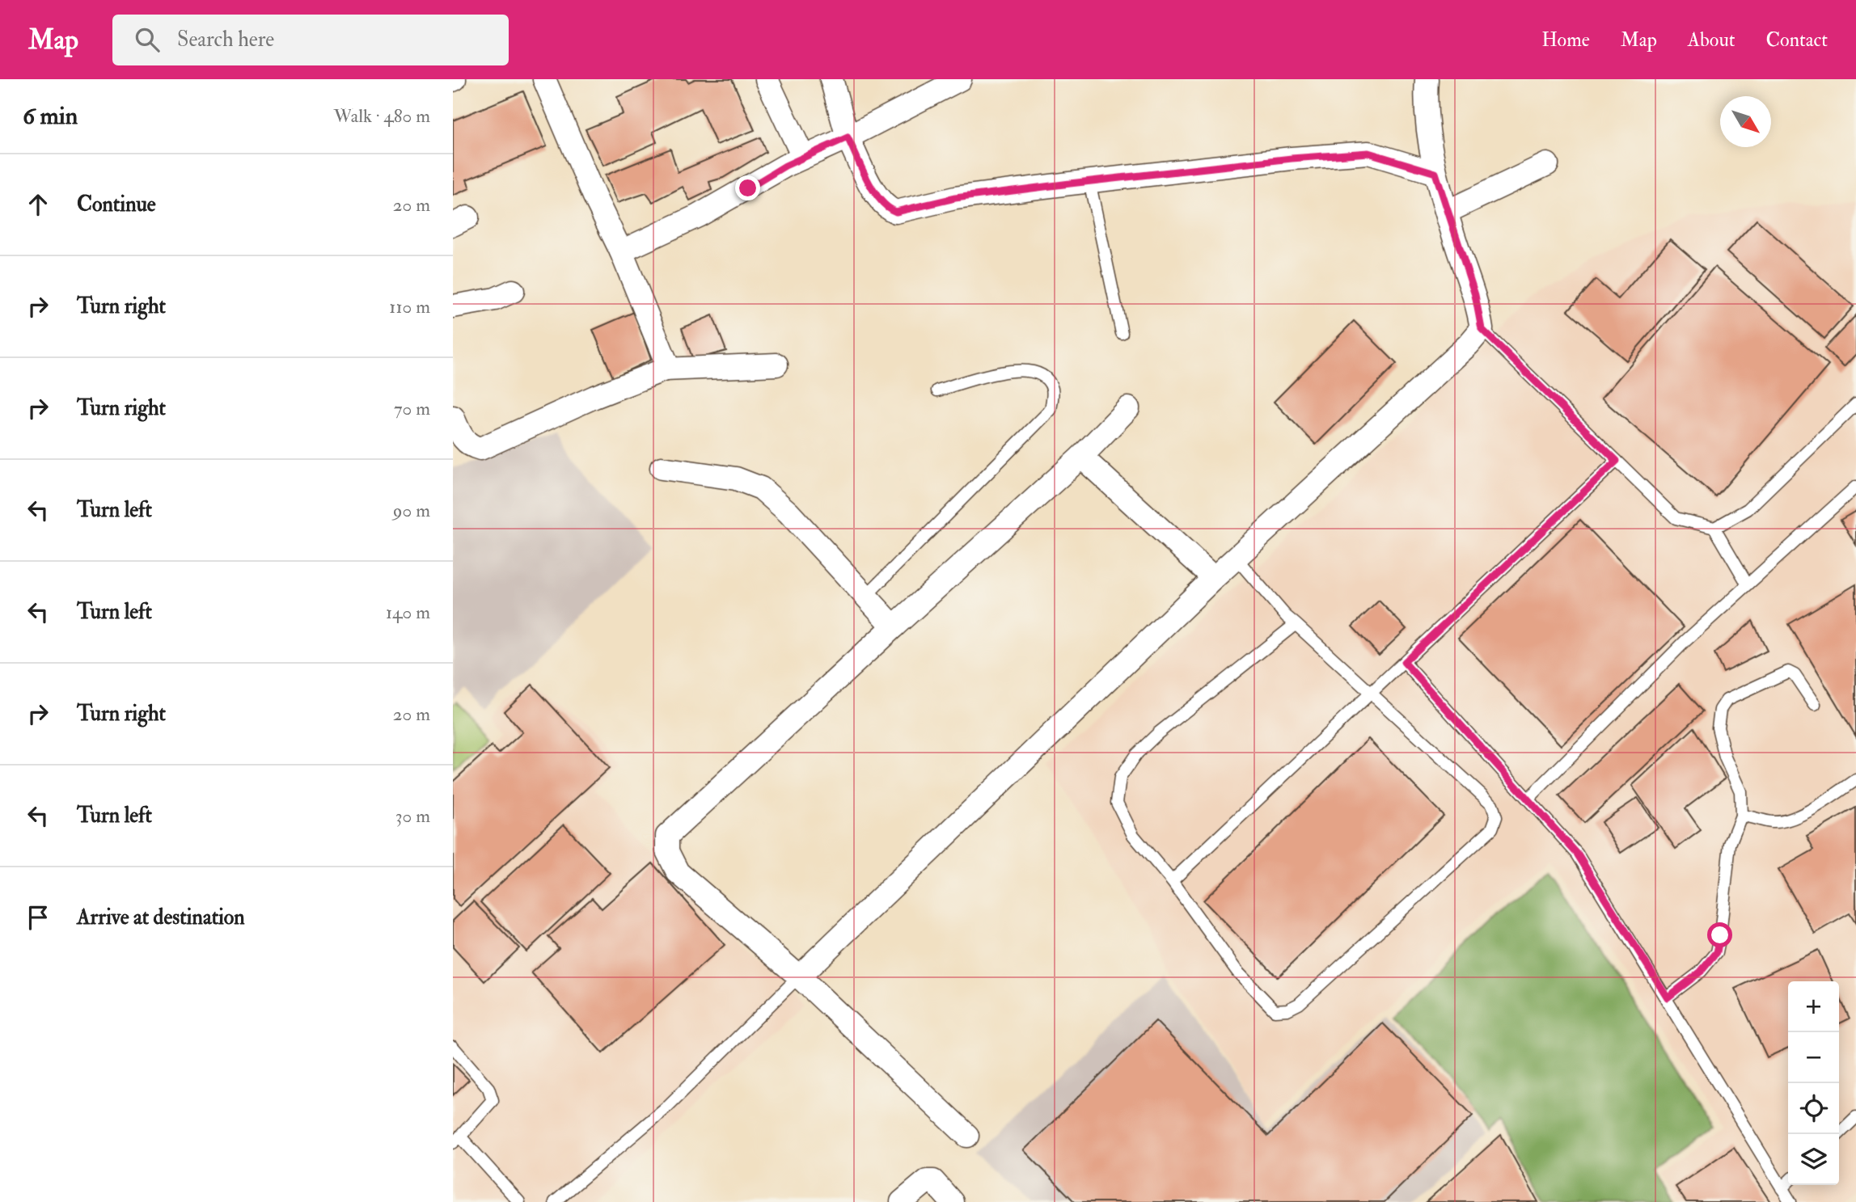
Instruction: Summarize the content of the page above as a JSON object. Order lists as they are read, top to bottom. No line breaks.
{"north":"bottom right","page":{"header":"Map","search":"Search here","nav":["Home","Map","About","Contact"],"heading":["6 min","Walk · 480 m"],"list":[["Continue","20 m"],["Turn right","110 m"],["Turn right","70 m"],["Turn left","90 m"],["Turn left","140 m"],["Turn right","20 m"],["Turn left","30 m"],"Arrive at destination"],"map_buttons":["+","−"]}}
